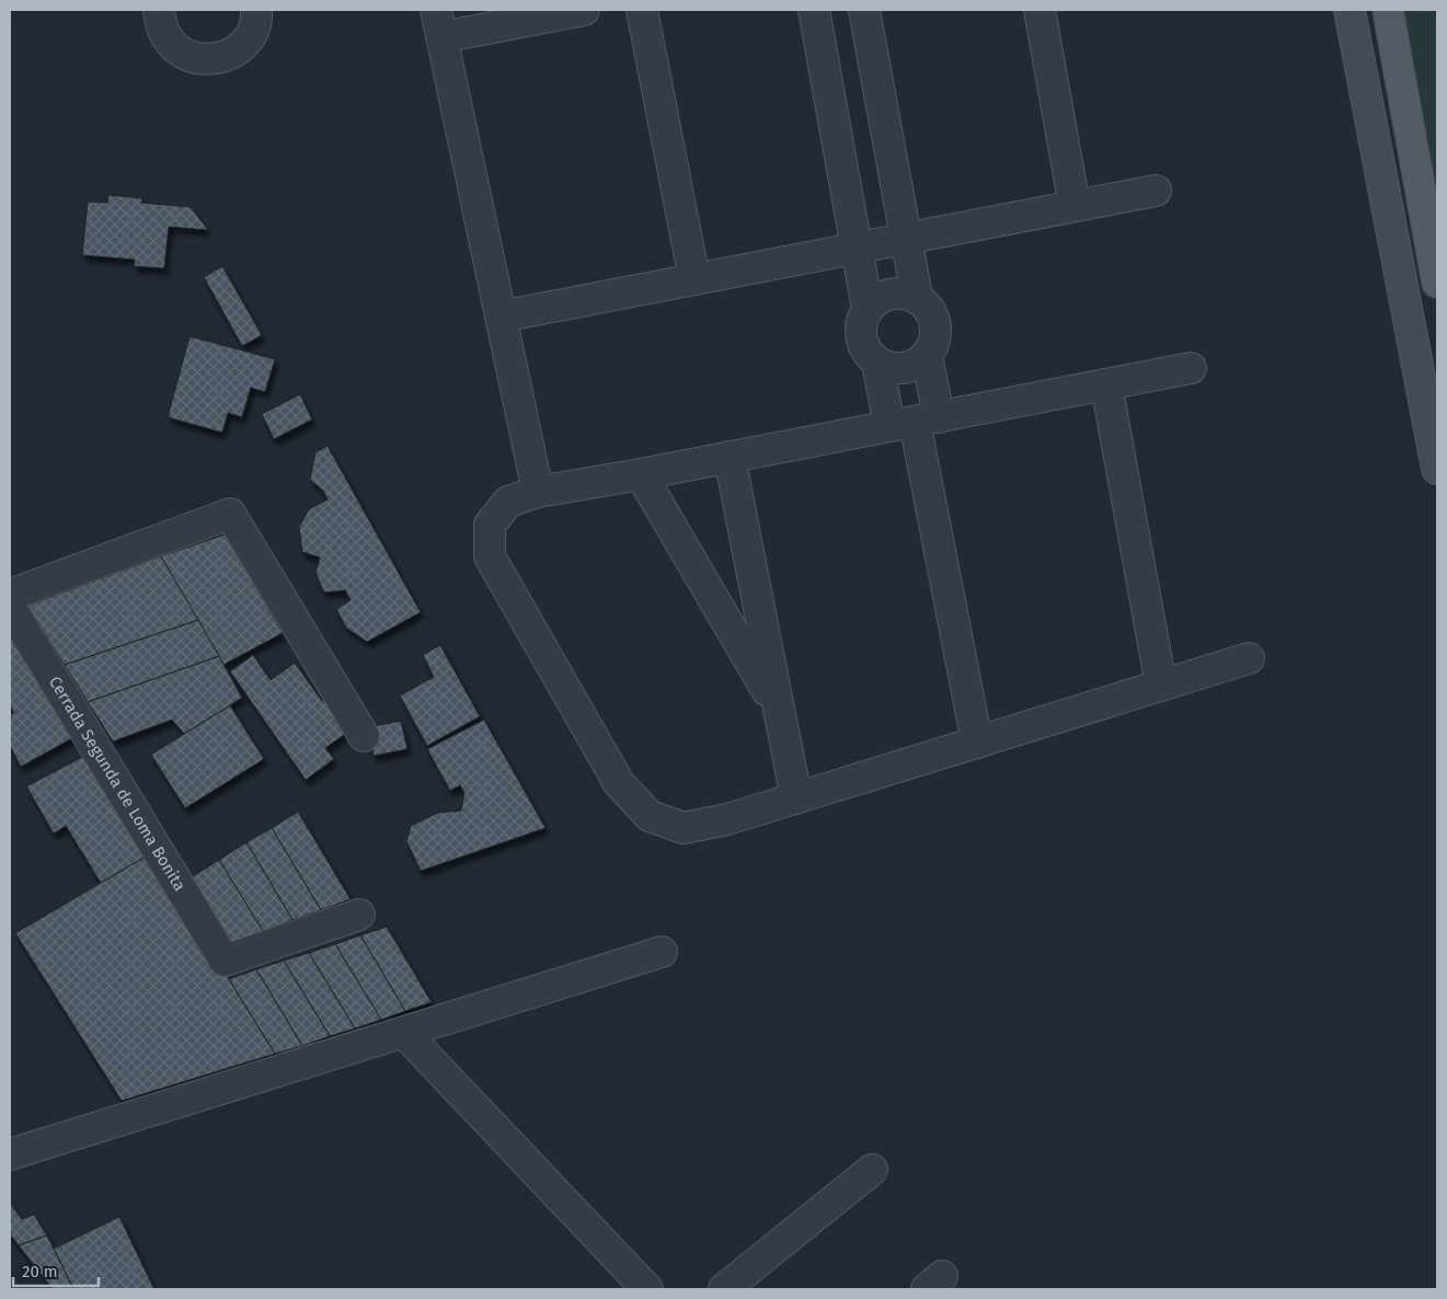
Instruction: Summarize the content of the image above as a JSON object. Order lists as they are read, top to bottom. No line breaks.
{"streets":{"street":["Cerrada Segunda de Loma Bonita"]},"scale_bar":"20 m"}
